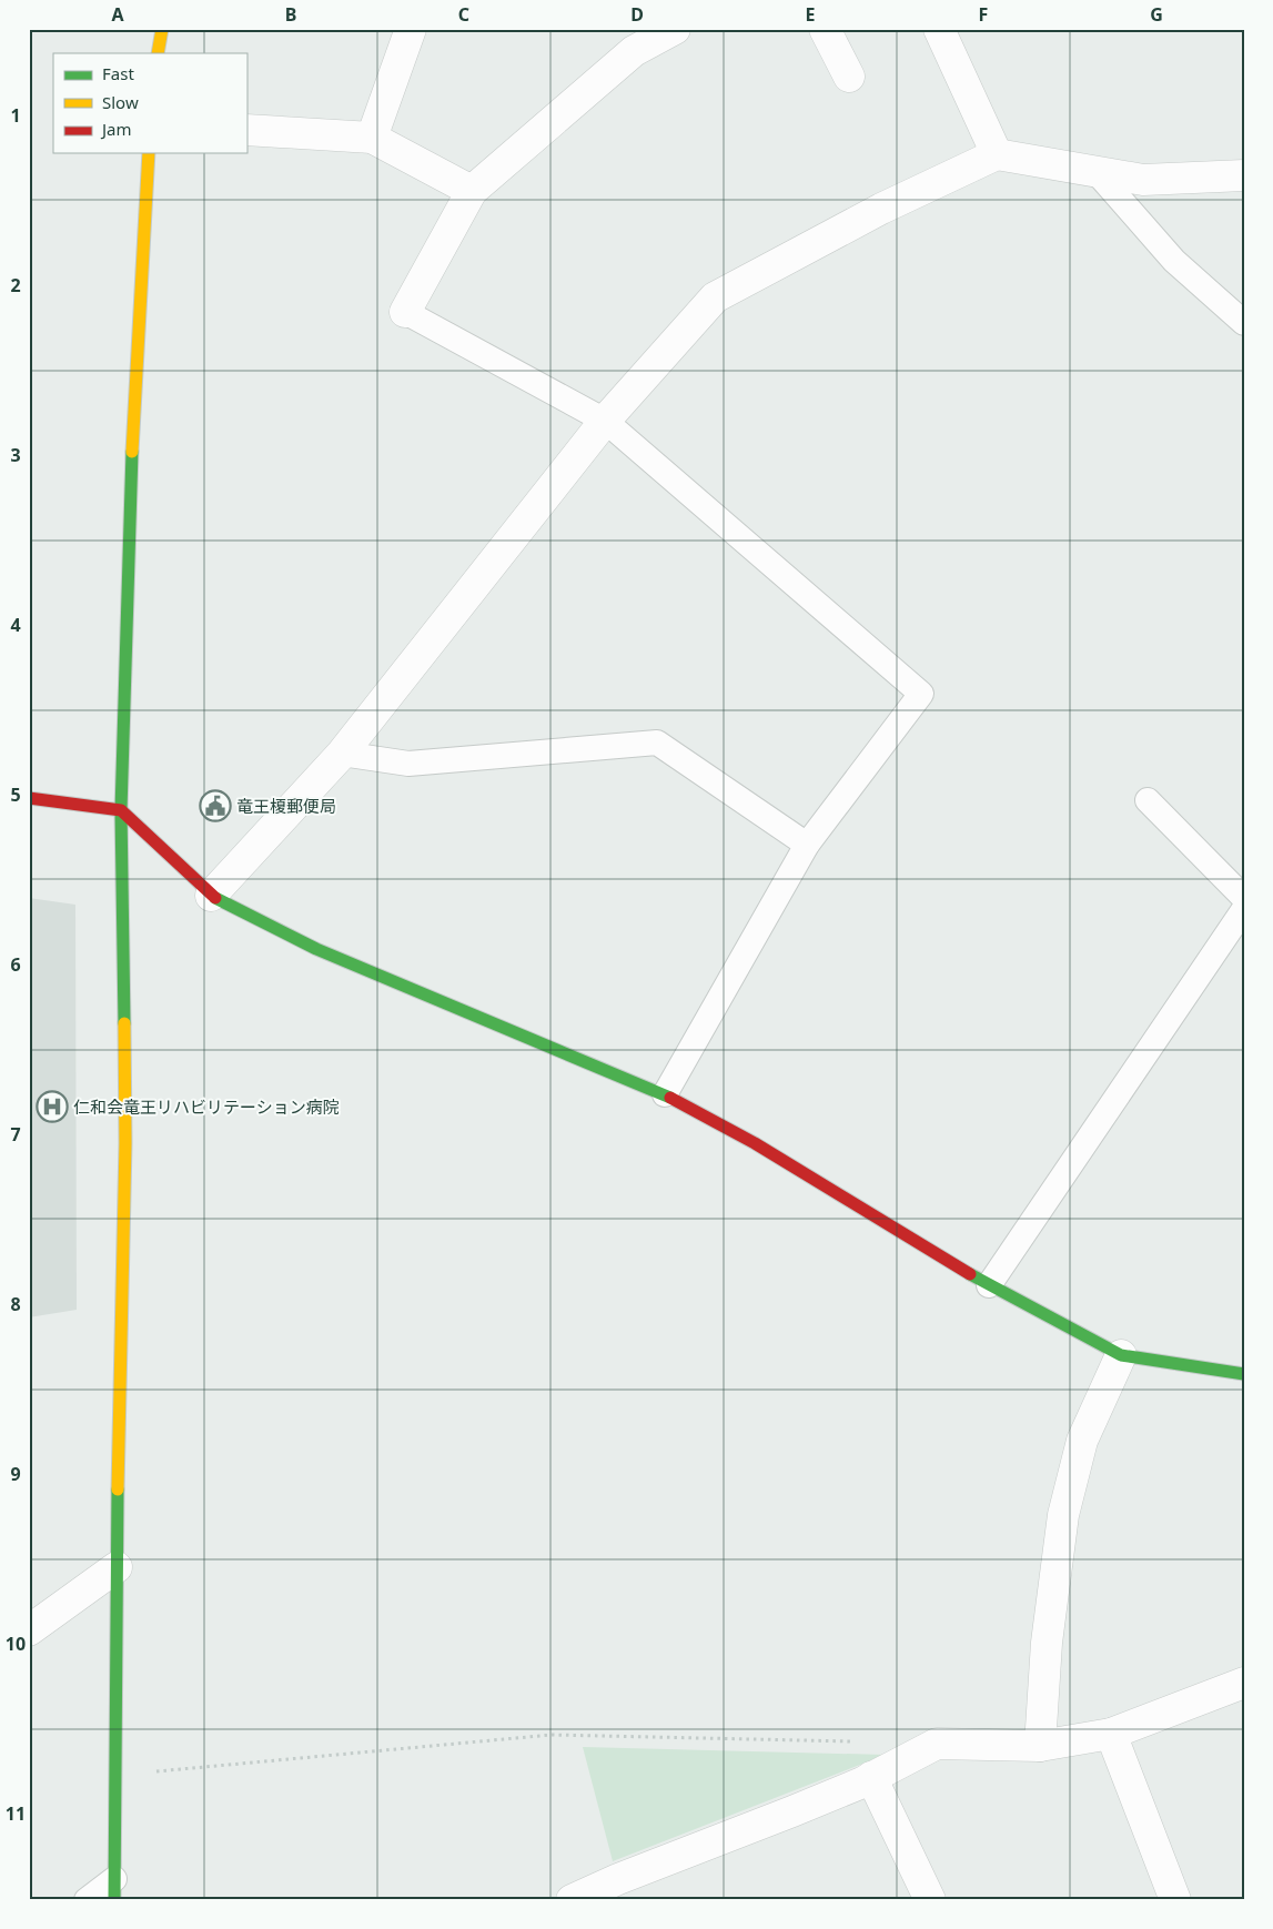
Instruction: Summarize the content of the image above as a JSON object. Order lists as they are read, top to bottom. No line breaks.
{"places":{"public building":["竜王榎郵便局"],"hospital":["仁和会竜王リハビリテーション病院"]},"legend":["Fast","Slow","Jam"],"grid":{"columns":["A","B","C","D","E","F","G"],"rows":["1","2","3","4","5","6","7","8","9","10","11"]}}
